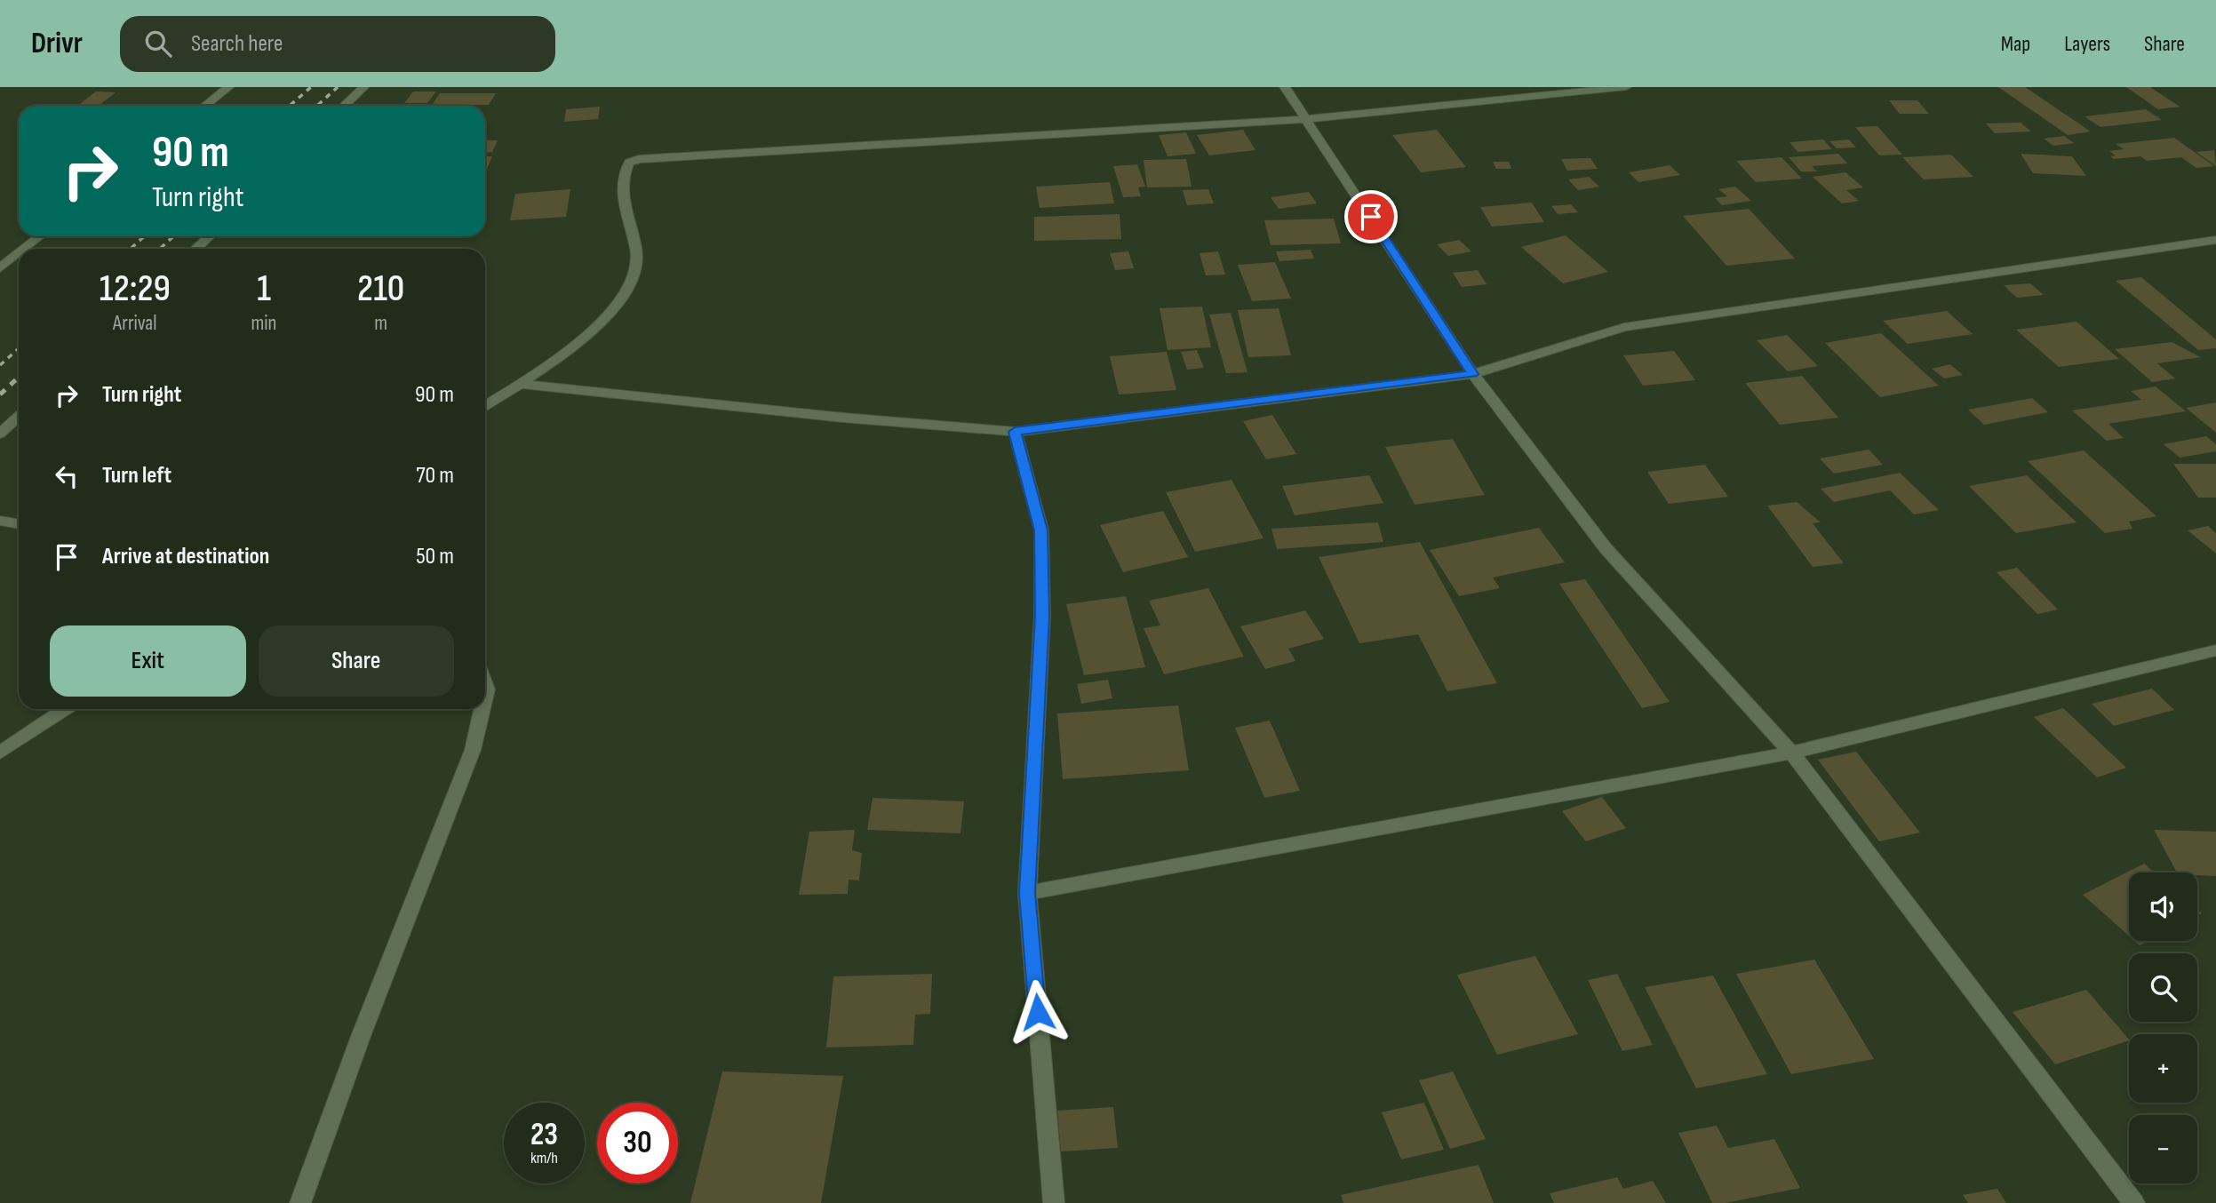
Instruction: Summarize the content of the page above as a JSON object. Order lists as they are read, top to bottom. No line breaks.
{"page":{"header":"Drivr","search":"Search here","nav":["Map","Layers","Share"],"turn":["90 m","Turn right"],"eta":["12:29","Arrival","1","min","210","m"],"list":[{"name":"Turn right","value":"90 m"},{"name":"Turn left","value":"70 m"},{"name":"Arrive at destination","value":"50 m"}],"buttons":["Exit","Share"],"map_buttons":["+","−"],"speed":"23 km/h","limit":"30"}}
